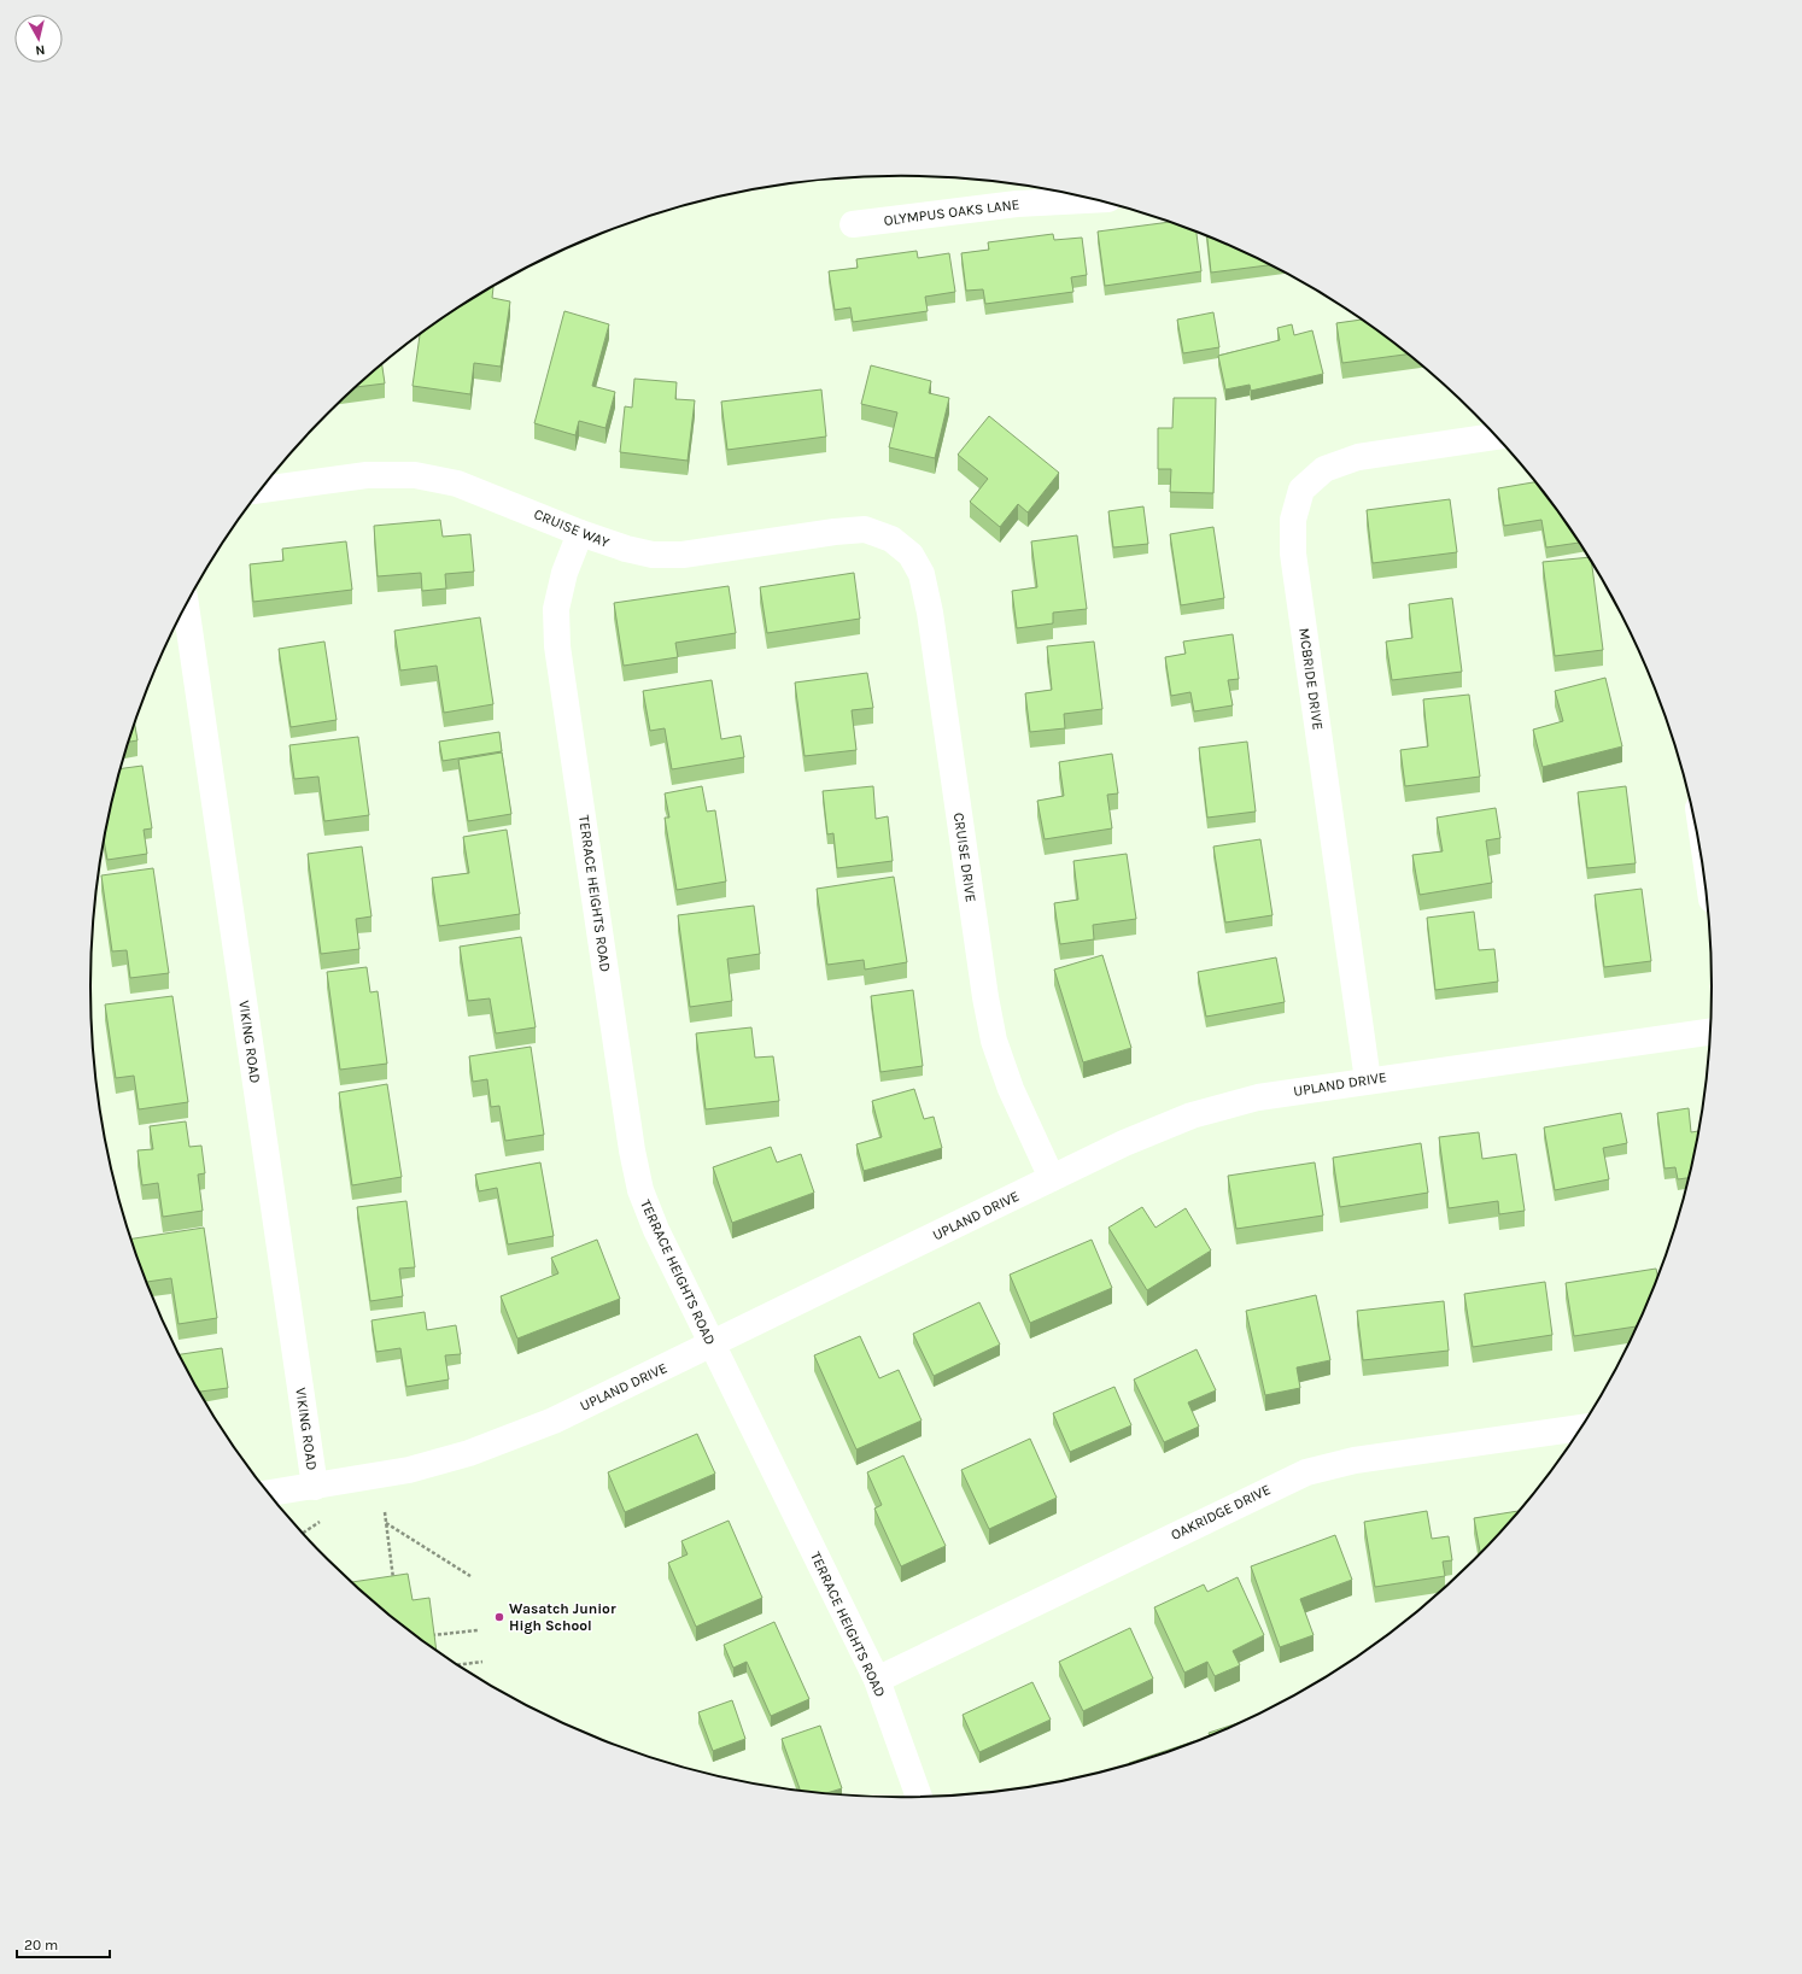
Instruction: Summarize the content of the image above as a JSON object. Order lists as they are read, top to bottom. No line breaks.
{"streets":{"street":["OLYMPUS OAKS LANE","CRUISE WAY","MCBRIDE DRIVE","CRUISE DRIVE","TERRACE HEIGHTS ROAD","VIKING ROAD","UPLAND DRIVE","OAKRIDGE DRIVE"]},"crossings":[["CRUISE WAY","CRUISE DRIVE"],["CRUISE WAY","TERRACE HEIGHTS ROAD"],["MCBRIDE DRIVE","UPLAND DRIVE"],["CRUISE DRIVE","UPLAND DRIVE"],["TERRACE HEIGHTS ROAD","UPLAND DRIVE"],["TERRACE HEIGHTS ROAD","OAKRIDGE DRIVE"],["VIKING ROAD","UPLAND DRIVE"]],"places":["Wasatch Junior High School"],"scale_bar":"20 m","north":"bottom"}
